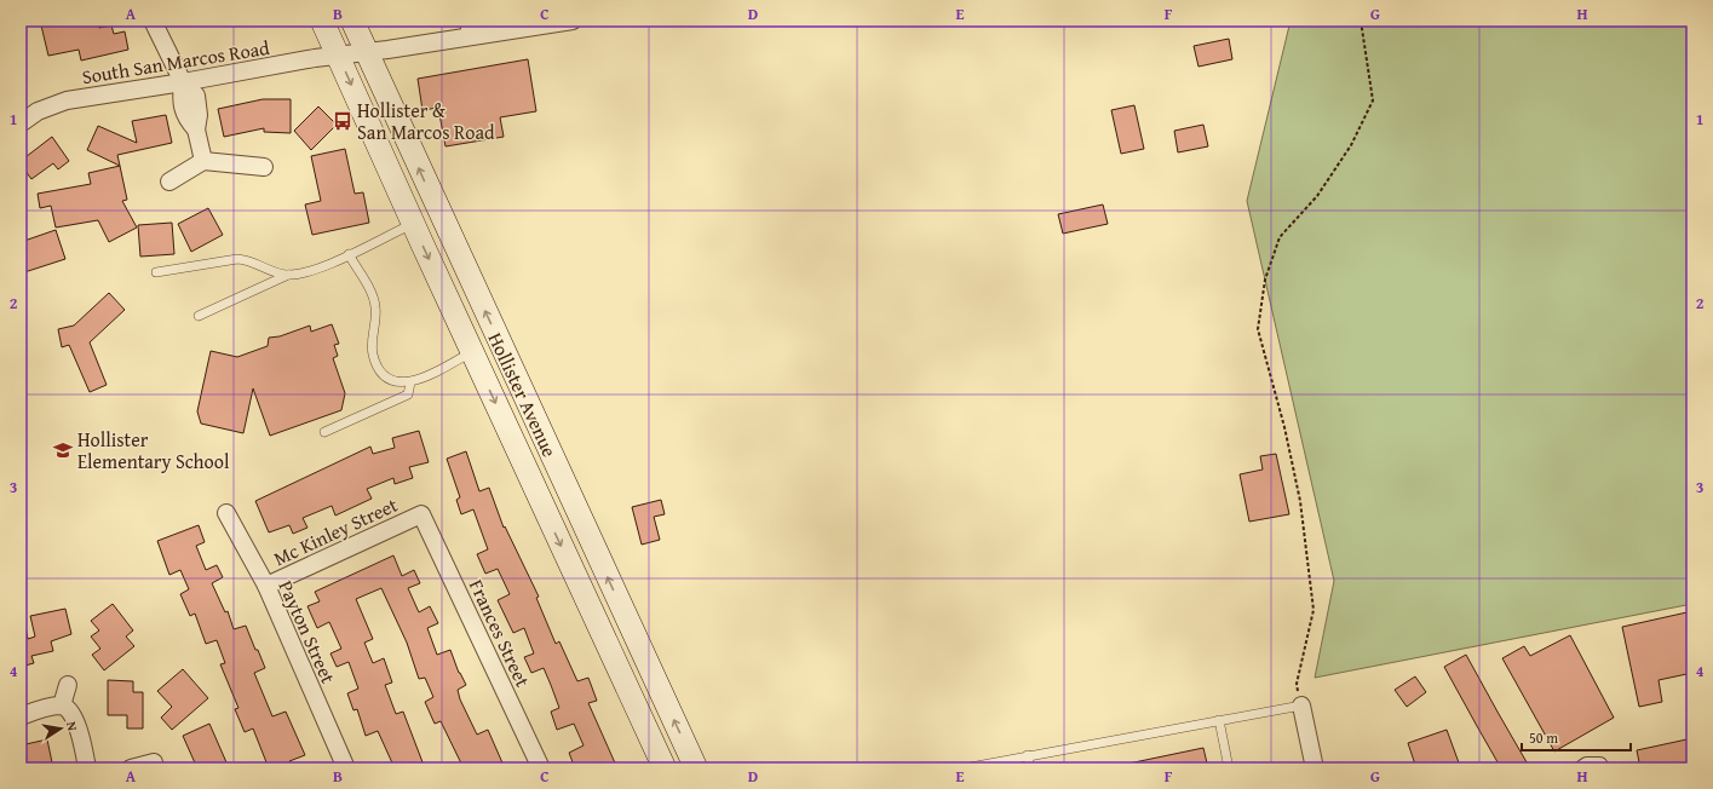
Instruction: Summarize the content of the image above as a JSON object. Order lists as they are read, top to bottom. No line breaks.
{"streets":{"main road":["Hollister Avenue"],"street":["South San Marcos Road","Mc Kinley Street","Payton Street","Frances Street"]},"crossings":[["South San Marcos Road","Hollister Avenue"],["Mc Kinley Street","Payton Street"],["Mc Kinley Street","Frances Street"]],"places":{"bus stop":["Hollister & San Marcos Road"],"school or university":["Hollister Elementary School"]},"scale_bar":"50 m","north":"right","grid":{"columns":["A","B","C","D","E","F","G","H"],"rows":["1","2","3","4"]}}
